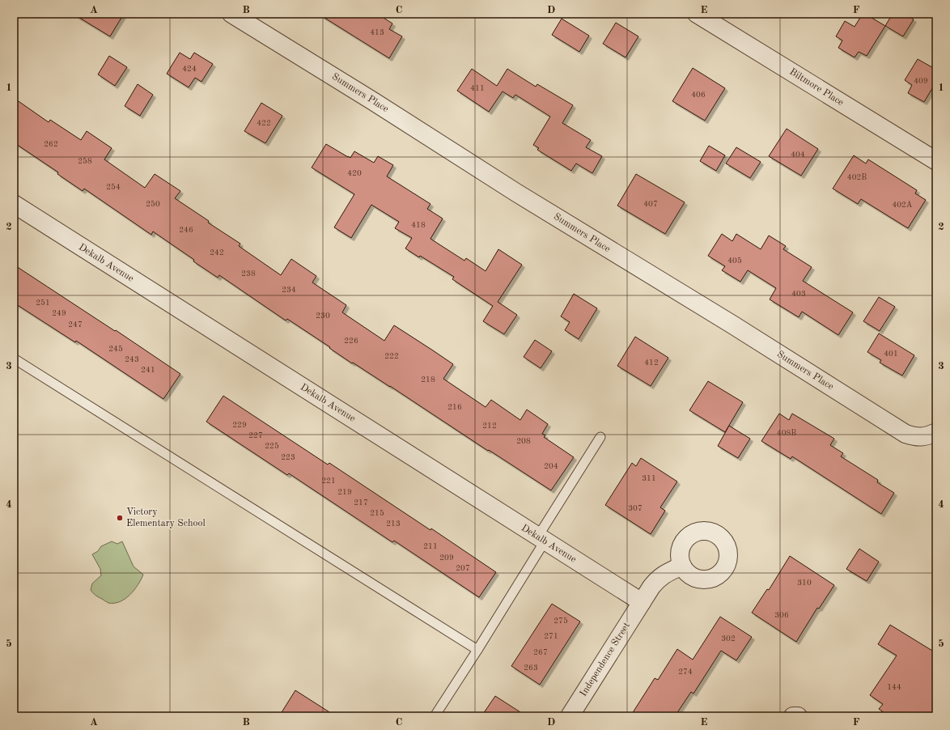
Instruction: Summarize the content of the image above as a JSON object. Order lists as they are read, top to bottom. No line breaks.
{"streets":{"street":["Biltmore Place","Summers Place","Dekalb Avenue","Independence Street"]},"crossings":[["Dekalb Avenue","Independence Street"]],"places":["Victory Elementary School"],"house_numbers":["413","424","409","411","406","422","262","404","258","420","402B","254","250","407","402A","418","246","242","405","238","234","403","251","249","230","247","226","245","401","222","243","412","241","218","216","229","212","408B","227","208","225","223","204","311","221","219","217","307","215","213","211","209","207","310","306","275","271","302","267","263","274","144"],"grid":{"columns":["A","B","C","D","E","F"],"rows":["1","2","3","4","5"]}}
